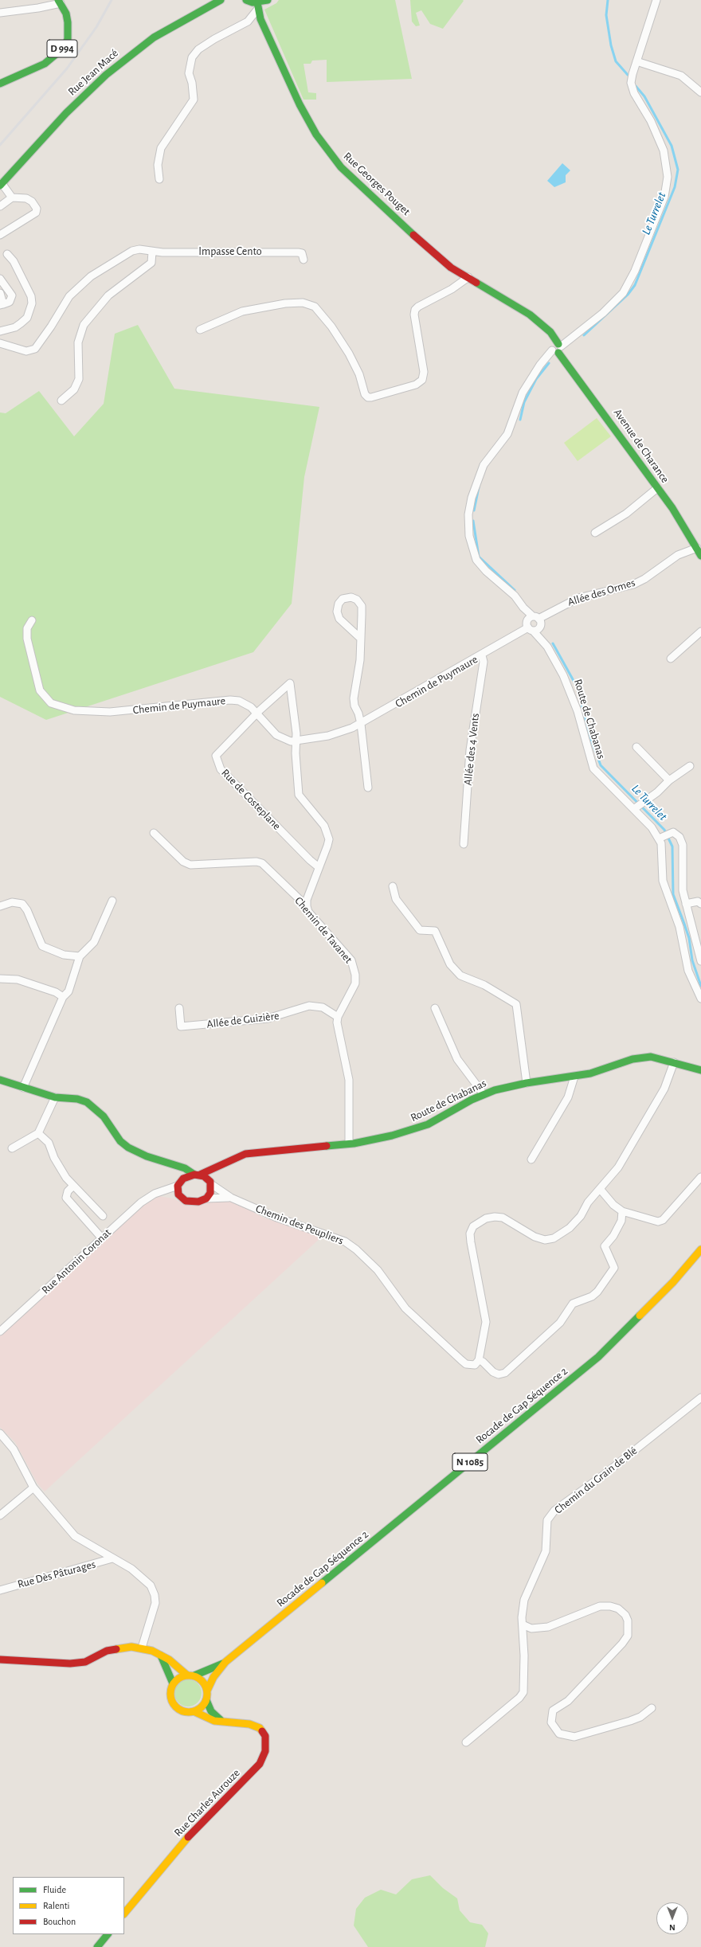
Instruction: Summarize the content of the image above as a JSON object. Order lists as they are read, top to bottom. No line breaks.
{"streets":{"street":["D 994","Rue Jean Macé","Rue Georges Pouget","Impasse Cento","Avenue de Charance","Allée des Ormes","Chemin de Puymaure","Route de Chabanas","Allée des 4 Vents","Rue de Costeplane","Chemin de Tavanet","Allée de Guizière","Chemin des Peupliers","Rue Antonin Coronat","Rocade de Gap Séquence 2","N 1085","Chemin du Grain de Blé","Rue Dès Pâturages","Rue Charles Aurouze"]},"crossings":[["Rue Georges Pouget","Avenue de Charance"],["Avenue de Charance","Allée des Ormes"],["Chemin de Puymaure","Route de Chabanas"],["Chemin de Puymaure","Allée des 4 Vents"],["Chemin de Puymaure","Rue de Costeplane"],["Route de Chabanas","Chemin des Peupliers"],["Route de Chabanas","Rue Antonin Coronat"],["Chemin de Tavanet","Allée de Guizière"],["Chemin des Peupliers","Rue Antonin Coronat"],["Rocade de Gap Séquence 2","Rue Charles Aurouze"]],"water":["Le Turrelet"],"legend":["Fluide","Ralenti","Bouchon"],"north":"bottom"}
